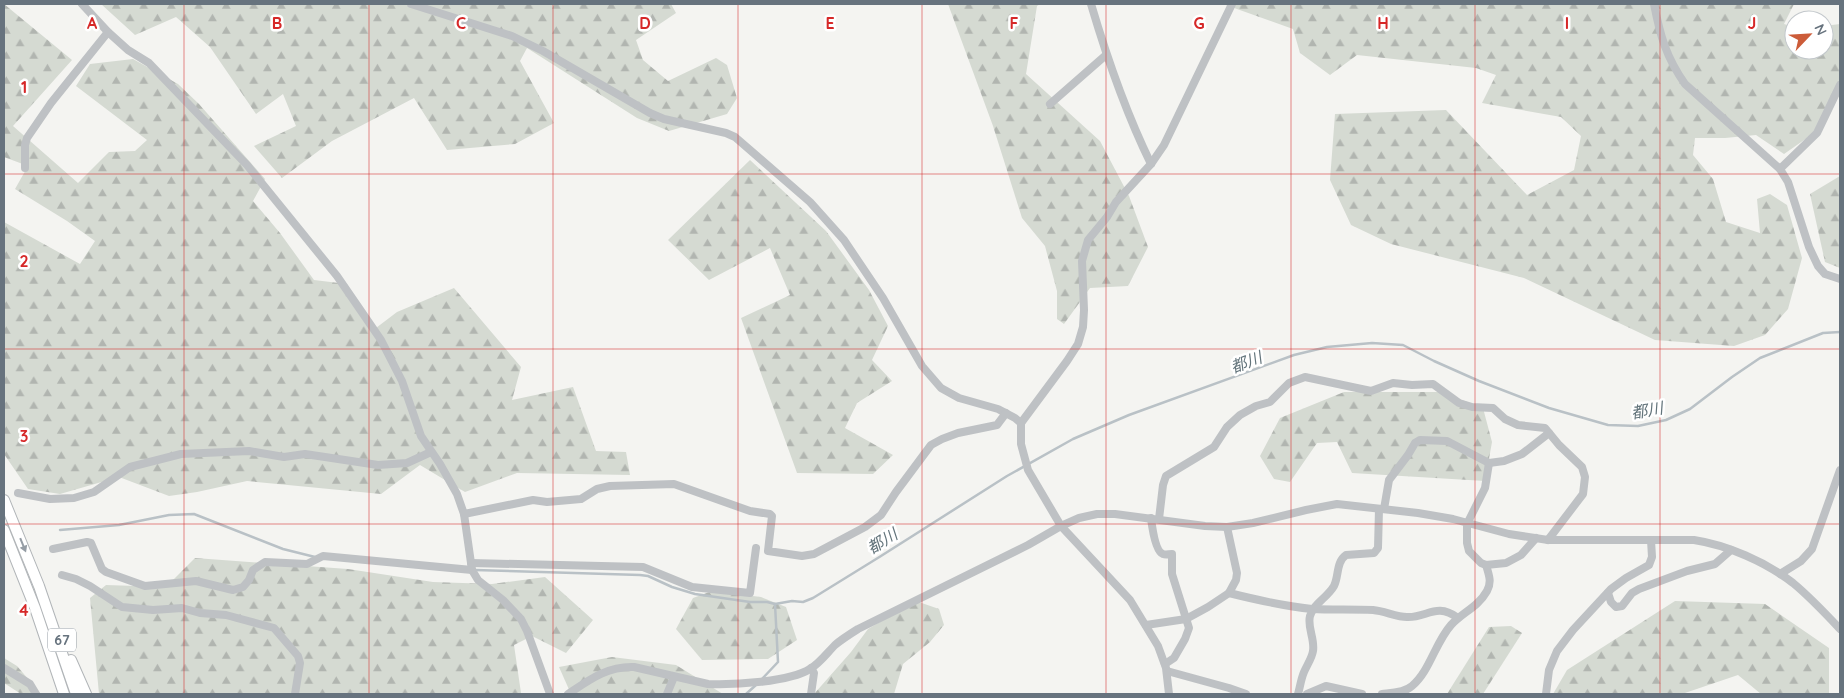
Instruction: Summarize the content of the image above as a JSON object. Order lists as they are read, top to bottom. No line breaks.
{"streets":{"main road":["67"]},"water":["都川"],"north":"top right","grid":{"columns":["A","B","C","D","E","F","G","H","I","J"],"rows":["1","2","3","4"]}}
